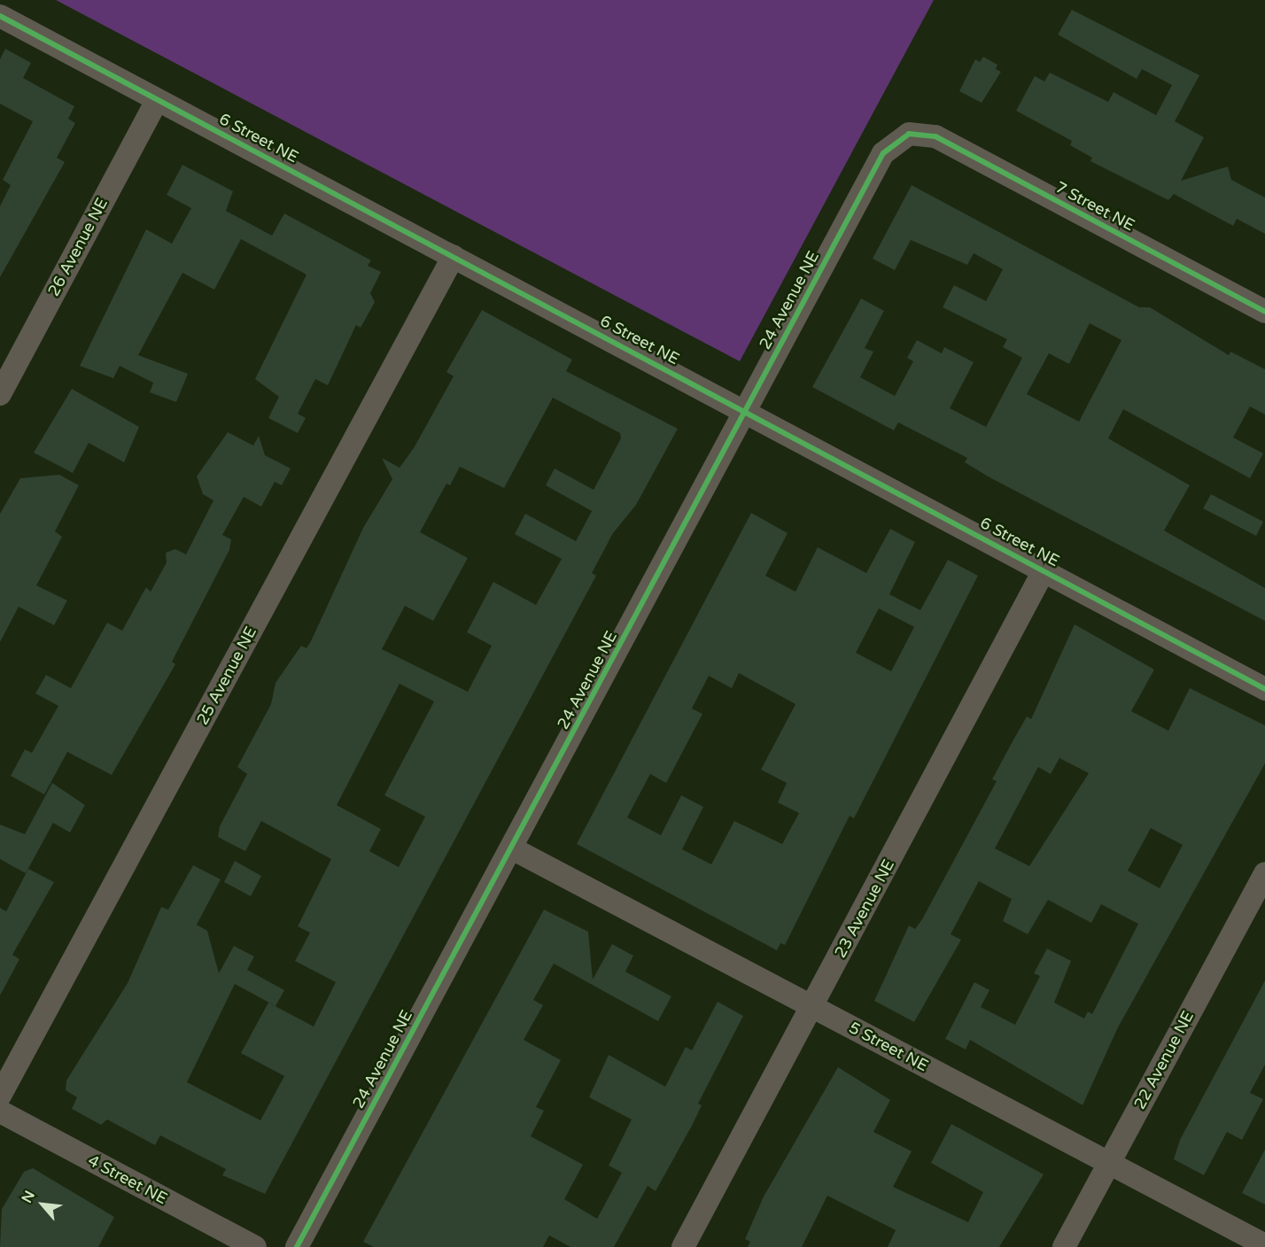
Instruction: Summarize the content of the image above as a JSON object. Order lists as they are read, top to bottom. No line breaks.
{"streets":{"street":["6 Street NE","7 Street NE","26 Avenue NE","24 Avenue NE","25 Avenue NE","23 Avenue NE","5 Street NE","22 Avenue NE","4 Street NE"]},"crossings":[["6 Street NE","26 Avenue NE"],["6 Street NE","24 Avenue NE"],["6 Street NE","25 Avenue NE"],["6 Street NE","23 Avenue NE"],["7 Street NE","24 Avenue NE"],["24 Avenue NE","5 Street NE"],["23 Avenue NE","5 Street NE"],["5 Street NE","22 Avenue NE"]],"north":"top left"}
